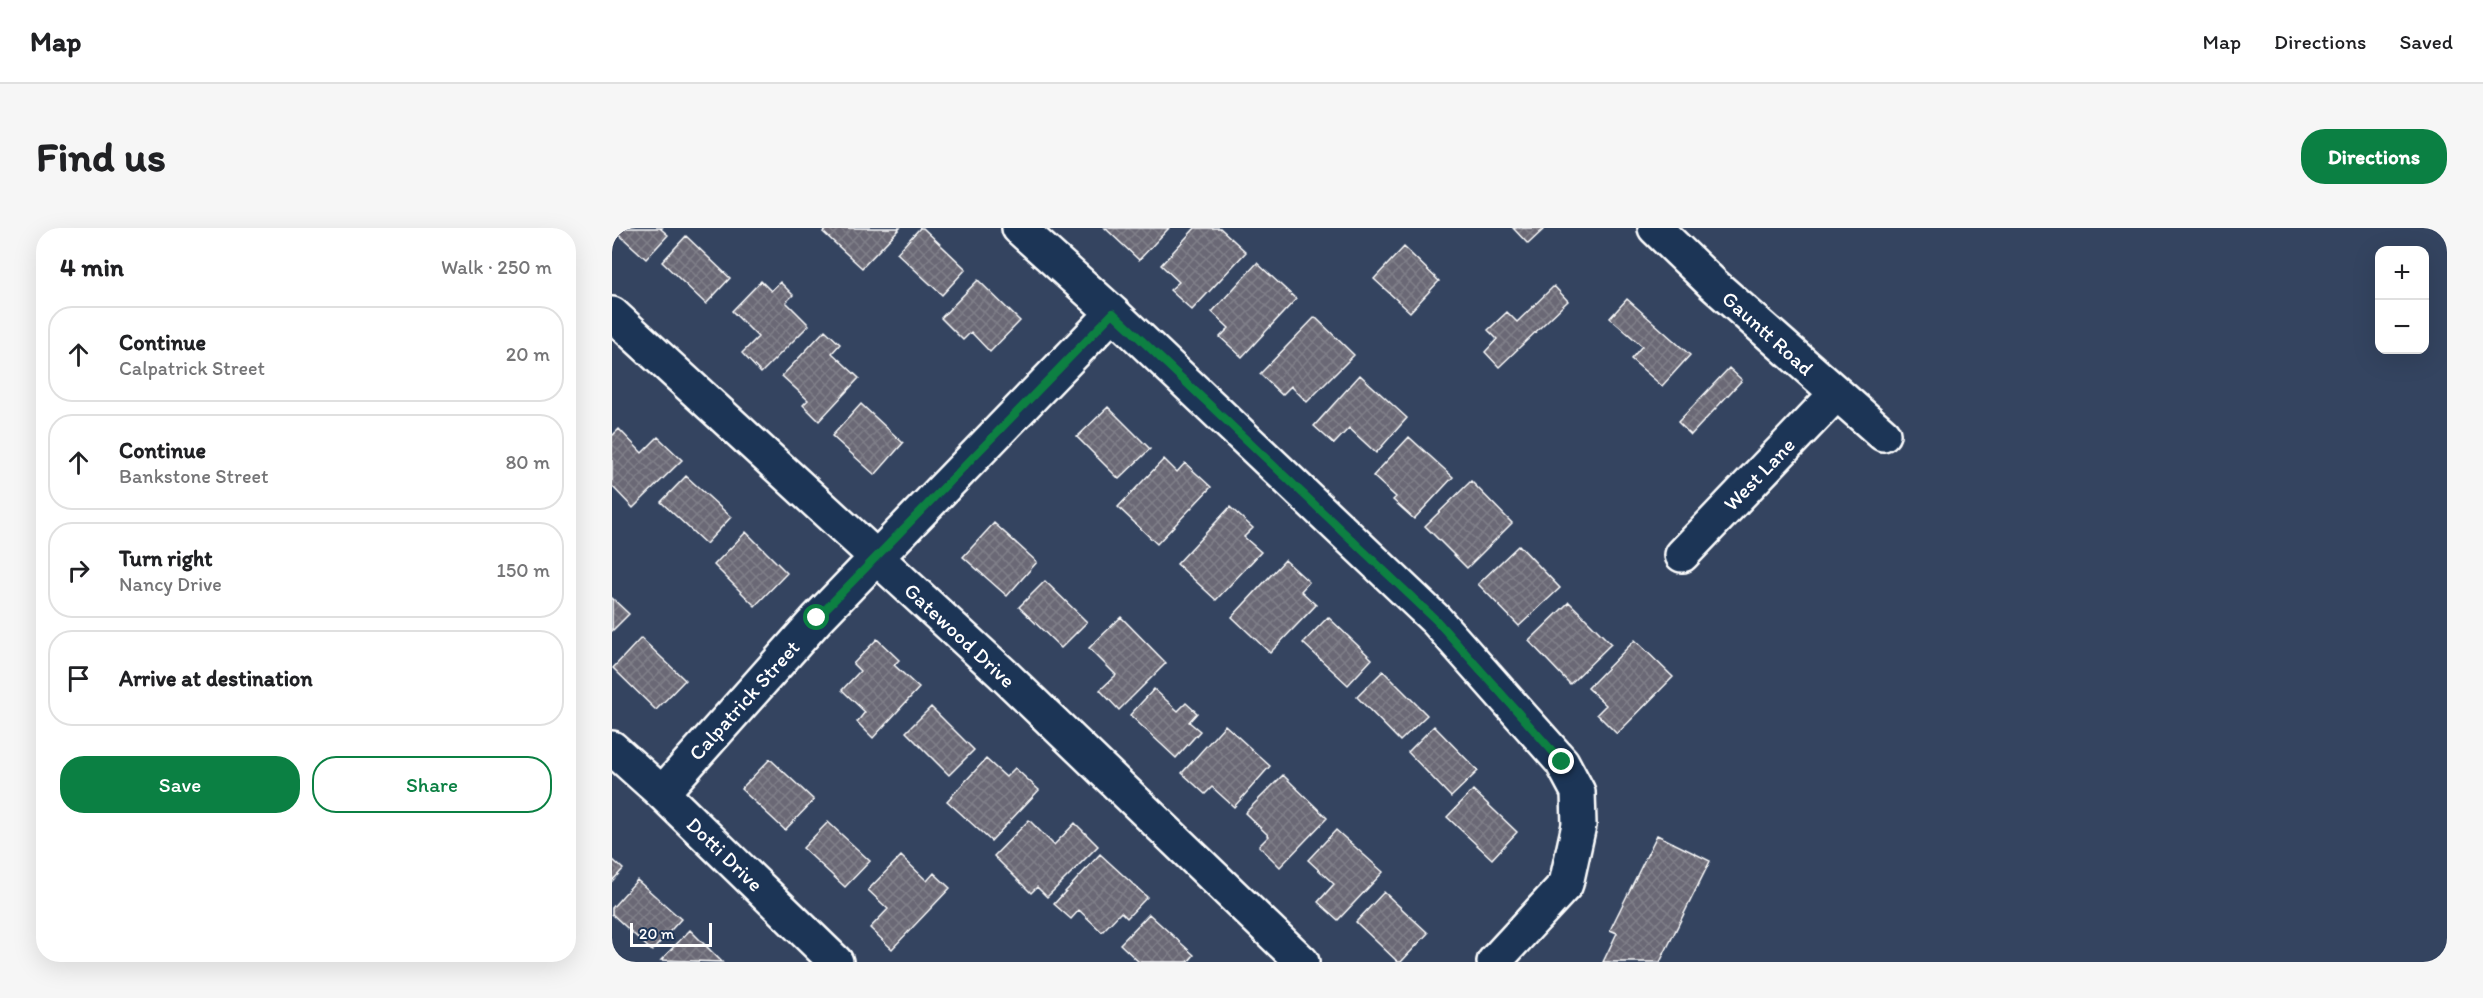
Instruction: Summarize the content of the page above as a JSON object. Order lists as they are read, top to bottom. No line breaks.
{"streets":{"street":["Gauntt Road","West Lane","Gatewood Drive","Calpatrick Street","Dotti Drive"]},"crossings":[["Gauntt Road","West Lane"],["Gatewood Drive","Calpatrick Street"],["Calpatrick Street","Dotti Drive"]],"scale_bar":"20 m","page":{"header":"Map","nav":["Map","Directions","Saved"],"buttons":["Directions",["Save","Share"]],"title":"Find us","heading":["4 min","Walk · 250 m"],"map_buttons":["+","−"],"list":[["Continue","Calpatrick Street","20 m"],["Continue","Bankstone Street","80 m"],["Turn right","Nancy Drive","150 m"],"Arrive at destination"],"scale":"20 m"}}
